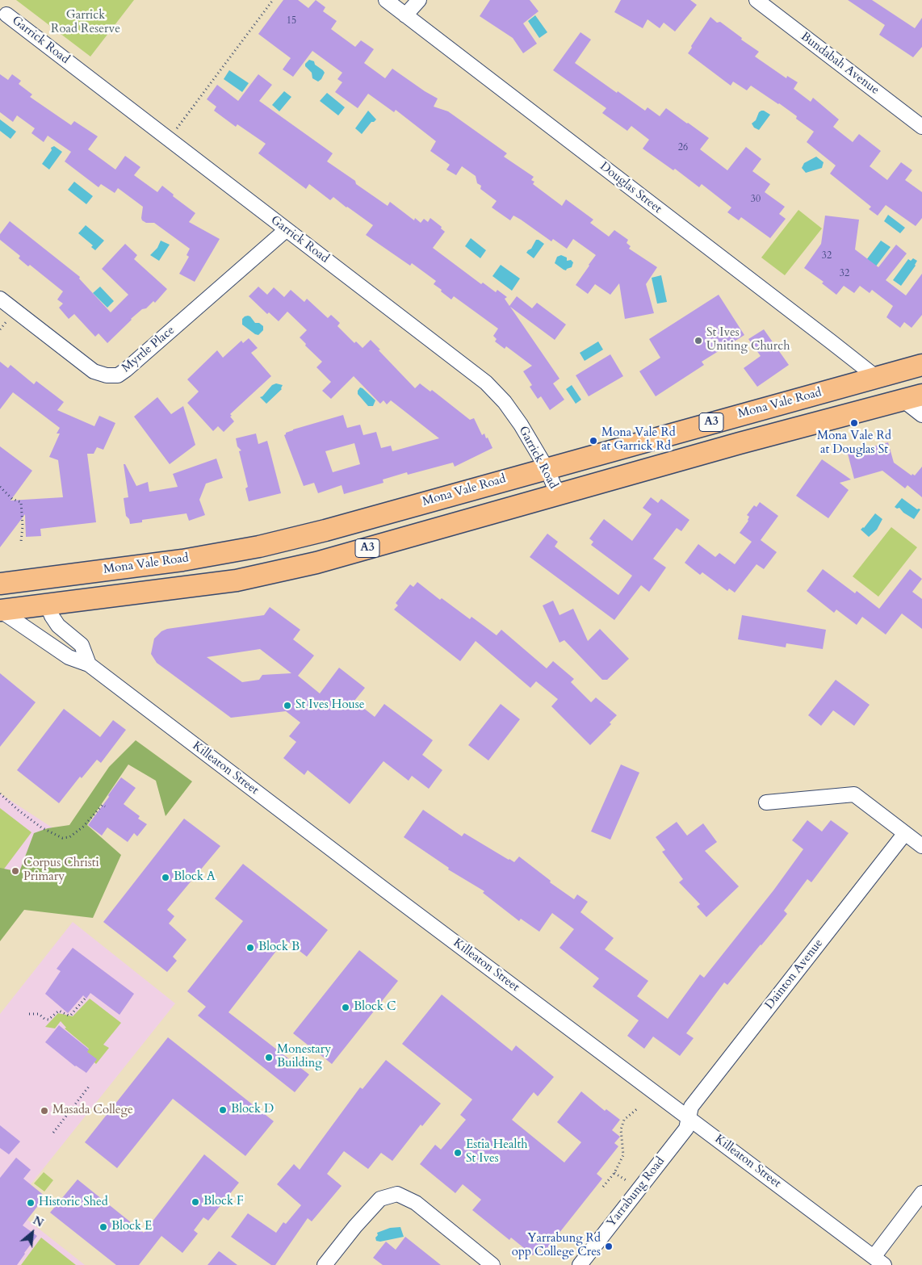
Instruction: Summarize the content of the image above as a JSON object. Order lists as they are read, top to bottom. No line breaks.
{"streets":{"highway":["Mona Vale Road","A3"],"street":["Garrick Road","Bundabah Avenue","Douglas Street","Myrtle Place","Killeaton Street","Dainton Avenue","Yarrabung Road"]},"crossings":[["Garrick Road","Myrtle Place"],["Garrick Road","Mona Vale Road"],["Garrick Road","A3"],["Douglas Street","Mona Vale Road"],["A3","Killeaton Street"],["Killeaton Street","Dainton Avenue"],["Killeaton Street","Yarrabung Road"],["Dainton Avenue","Yarrabung Road"]],"parks":["Garrick Road Reserve"],"places":["St Ives Uniting Church","Mona Vale Rd at Douglas St","Mona Vale Rd at Garrick Rd","St Ives House","Corpus Christi Primary","Block A","Block B","Block C","Monestary Building","Block D","Masada College","Estia Health St Ives","Block F","Historic Shed","Block E","Yarrabung Rd opp College Cres"],"house_numbers":["15","26","30","32","32"],"north":"top right"}
